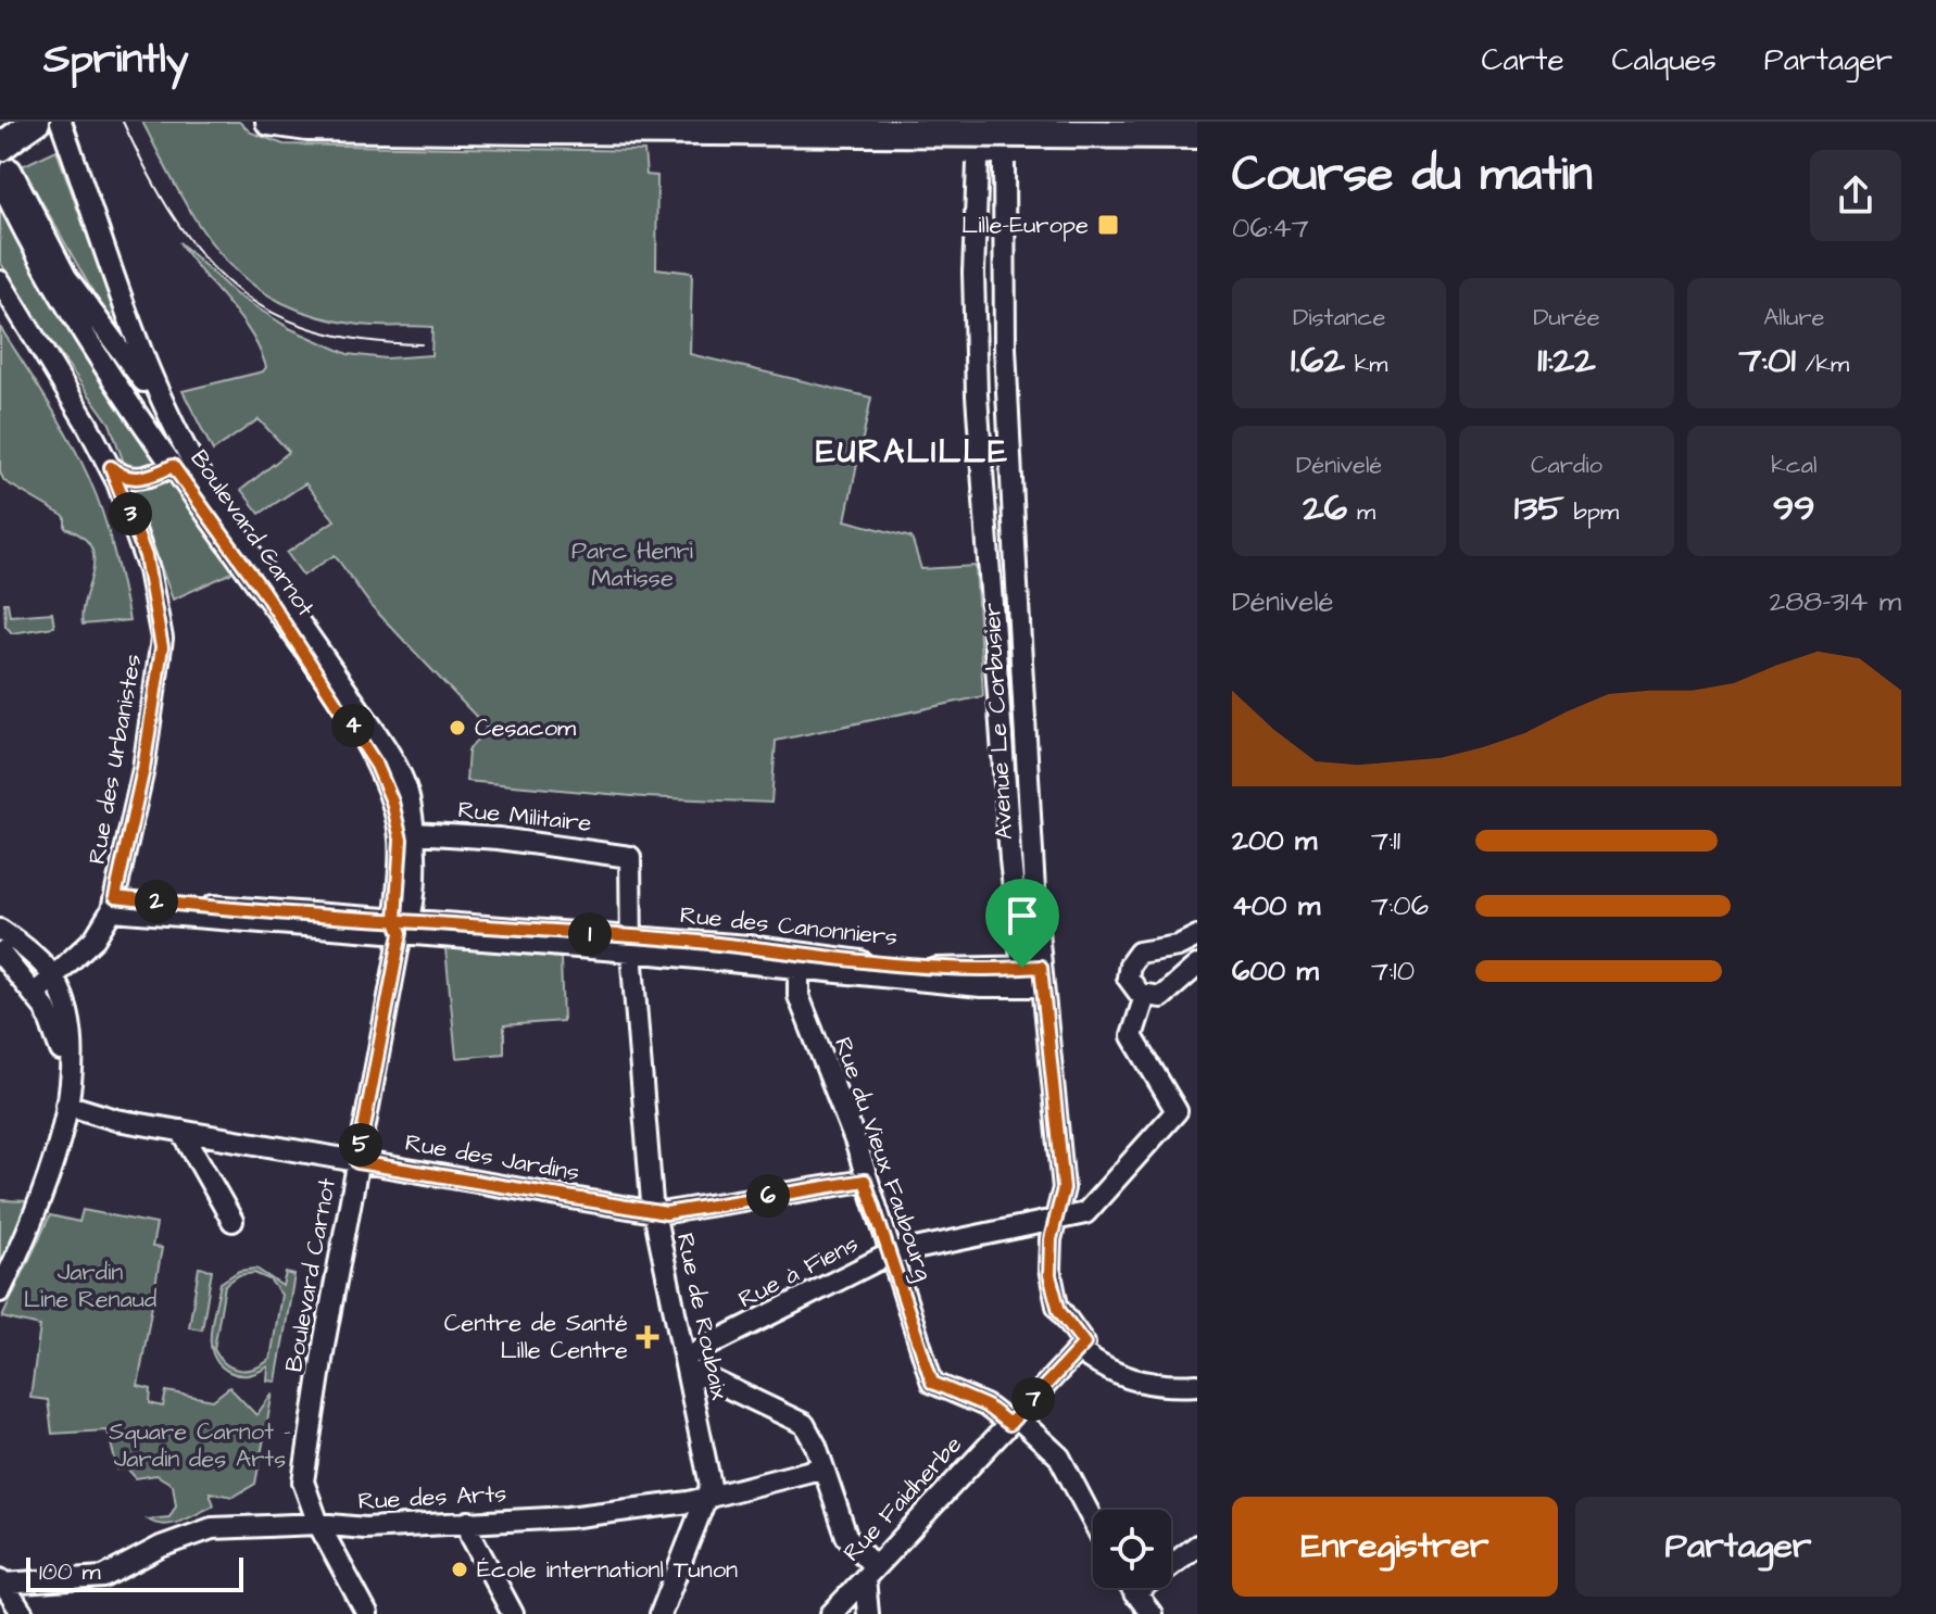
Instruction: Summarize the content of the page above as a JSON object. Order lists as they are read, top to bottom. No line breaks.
{"streets":{"street":["Boulevard Carnot","Avenue Le Corbusier","Rue des Urbanistes","Rue Militaire","Rue des Canonniers","Rue des Jardins","Rue du Vieux Faubourg","Rue à Fiens","Rue de Roubaix","Rue des Arts","Rue Faidherbe"]},"crossings":[["Boulevard Carnot","Rue Militaire"],["Boulevard Carnot","Rue des Canonniers"],["Boulevard Carnot","Rue des Jardins"],["Boulevard Carnot","Rue des Arts"],["Avenue Le Corbusier","Rue des Canonniers"],["Avenue Le Corbusier","Rue à Fiens"],["Avenue Le Corbusier","Rue Faidherbe"],["Rue des Urbanistes","Rue des Canonniers"],["Rue Militaire","Rue de Roubaix"],["Rue des Canonniers","Rue du Vieux Faubourg"],["Rue des Canonniers","Rue de Roubaix"],["Rue des Jardins","Rue du Vieux Faubourg"],["Rue des Jardins","Rue de Roubaix"],["Rue du Vieux Faubourg","Rue à Fiens"],["Rue du Vieux Faubourg","Rue Faidherbe"],["Rue à Fiens","Rue de Roubaix"],["Rue de Roubaix","Rue des Arts"]],"districts":["EURALILLE"],"parks":["Parc Henri Matisse","Jardin Line Renaud","Square Carnot – Jardin des Arts"],"places":{"transit":["Lille-Europe"],"other":["Cesacom","École internationl Tunon"],"health":["Centre de Santé Lille Centre"]},"scale_bar":"100 m","page":{"header":"Sprintly","nav":["Carte","Calques","Partager"],"heading":["Course du matin","06:47"],"stats":[["Distance","1.62 km"],["Durée","11:22"],["Allure","7:01 /km"],["Dénivelé","26 m"],["Cardio","135 bpm"],["kcal","99"]],"pins":["3","4","2","1","5","6","7"],"chart":["Dénivelé","288–314 m"],"list":[{"name":"200 m","note":"7:11"},{"name":"400 m","note":"7:06"},{"name":"600 m","note":"7:10"}],"buttons":["Enregistrer","Partager"],"scale":"100 m"}}
